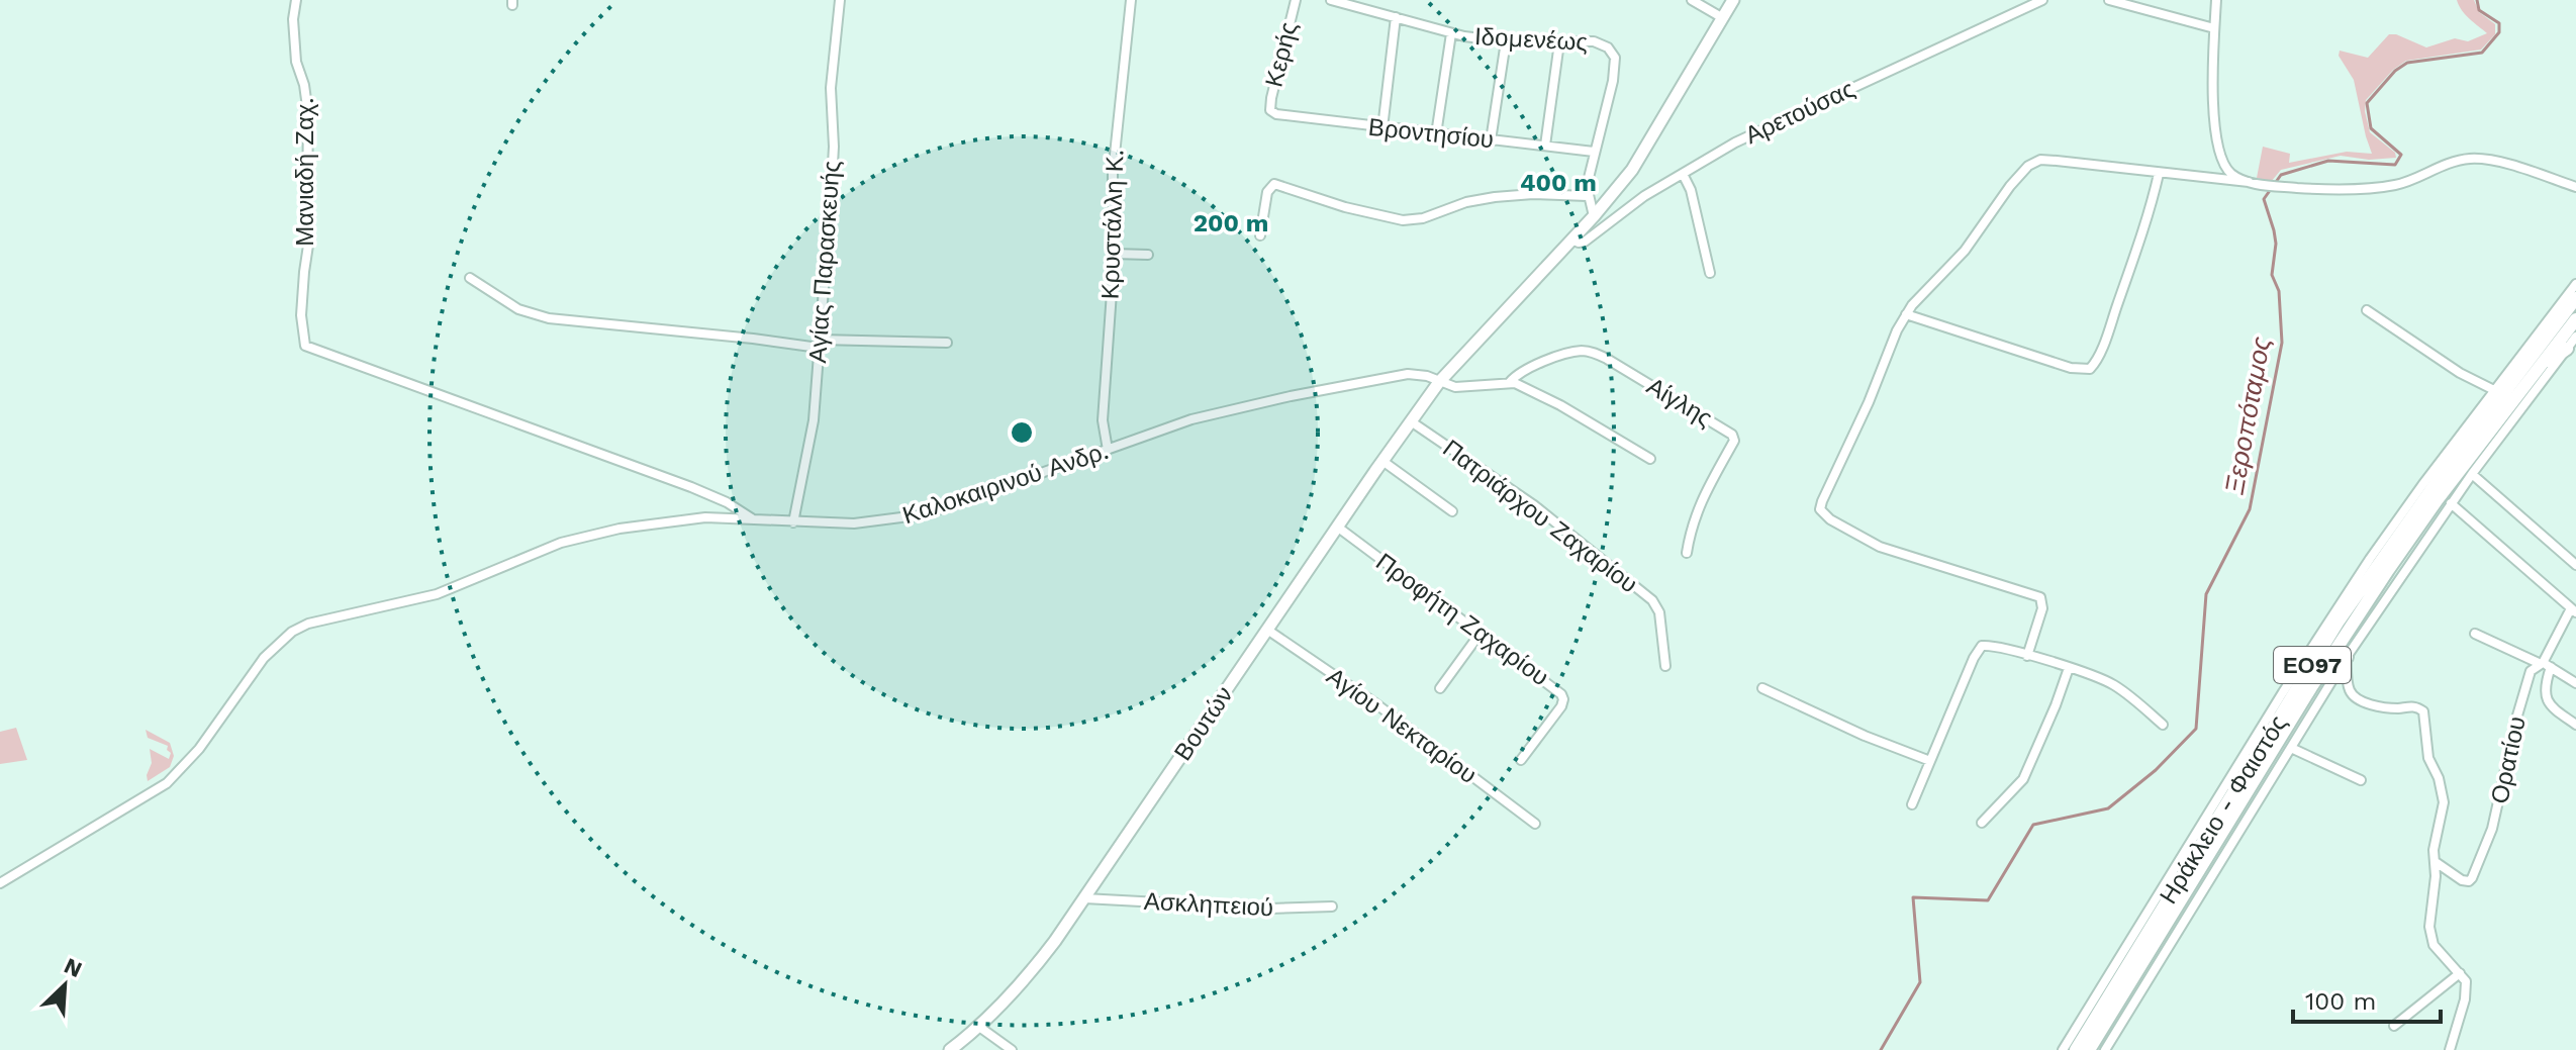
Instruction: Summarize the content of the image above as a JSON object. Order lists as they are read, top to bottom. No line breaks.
{"streets":{"main road":["ΕΟ97","Βουτών","Ηράκλειο - Φαιστός"],"street":["Ιδομενέως","Κερής","Αρετούσας","Βροντησίου","Μανιαδή Ζαχ.","Κρυστάλλη Κ.","Αγίας Παρασκευής","Αίγλης","Καλοκαιρινού Ανδρ.","Πατριάρχου Ζαχαρίου","Προφήτη Ζαχαρίου","Αγίου Νεκταρίου","Ορατίου","Ασκληπειού"]},"crossings":[["Ιδομενέως","Βροντησίου"],["Ιδομενέως","Βουτών"],["Κερής","Βροντησίου"],["Αρετούσας","Βουτών"],["Μανιαδή Ζαχ.","Καλοκαιρινού Ανδρ."],["Κρυστάλλη Κ.","Καλοκαιρινού Ανδρ."],["Αγίας Παρασκευής","Καλοκαιρινού Ανδρ."],["Αίγλης","Καλοκαιρινού Ανδρ."],["Καλοκαιρινού Ανδρ.","Βουτών"],["Πατριάρχου Ζαχαρίου","Βουτών"],["Προφήτη Ζαχαρίου","Βουτών"],["Βουτών","Αγίου Νεκταρίου"],["Βουτών","Ασκληπειού"]],"water":["Ξεροπόταμος"],"scale_bar":"100 m","north":"top right","rings":["400 m","200 m"]}
